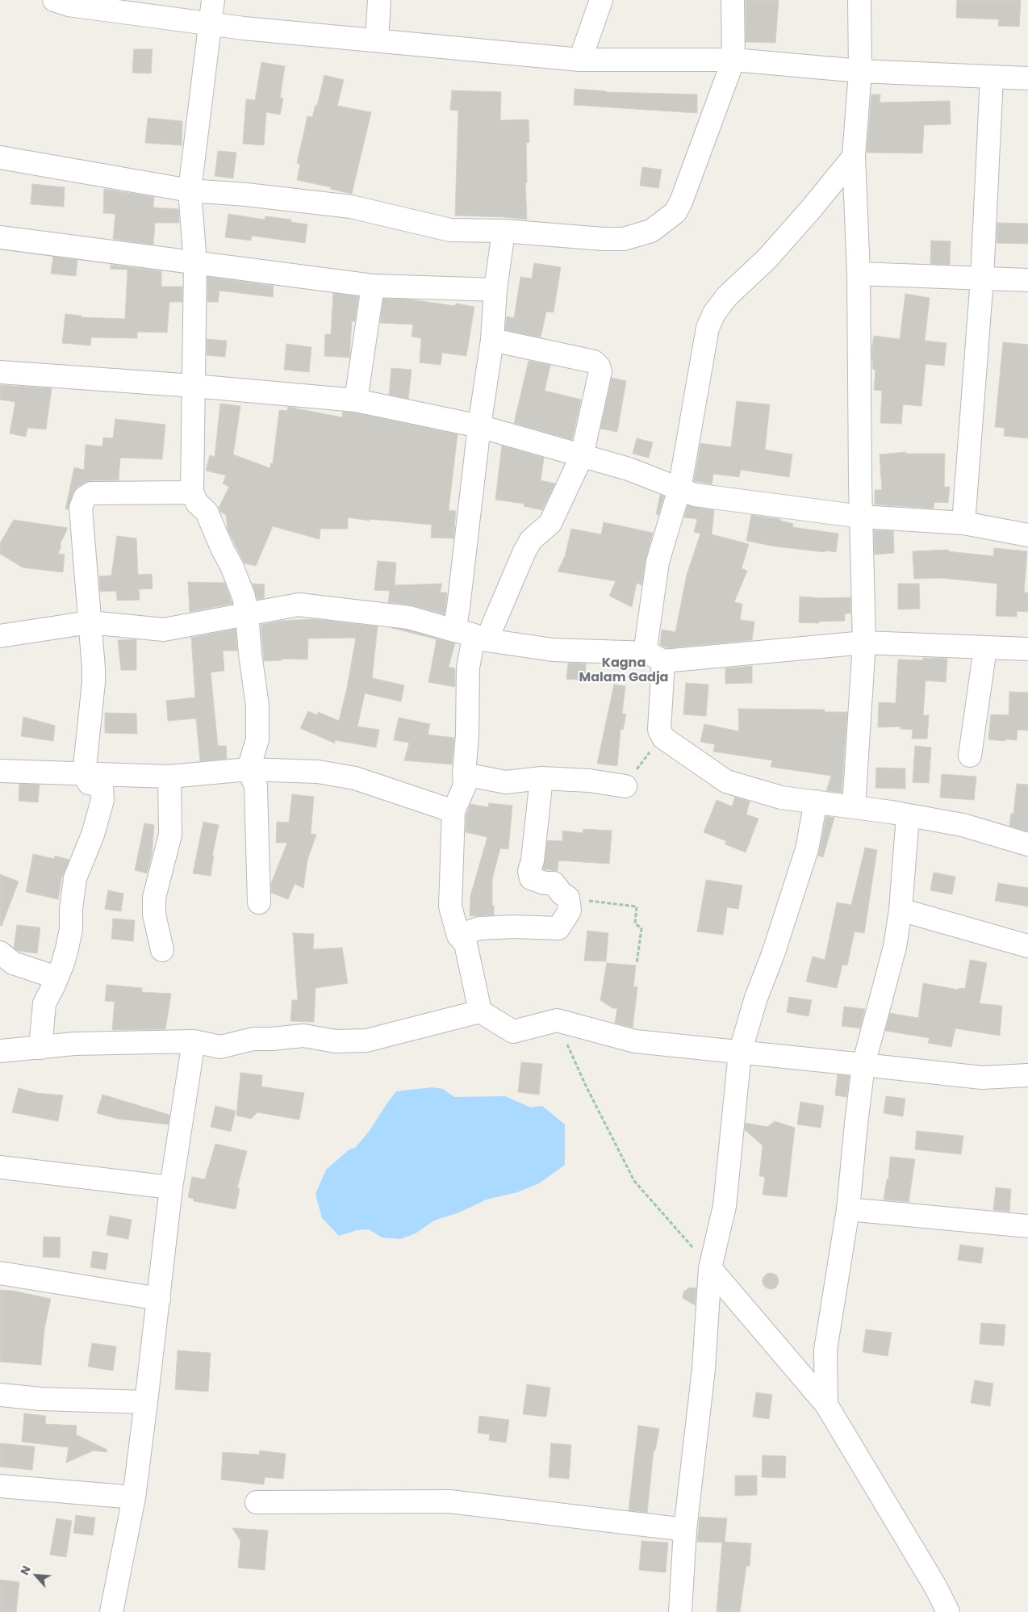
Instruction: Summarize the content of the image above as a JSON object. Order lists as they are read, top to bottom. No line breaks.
{"districts":["Kagna Malam Gadja"],"north":"top left"}
